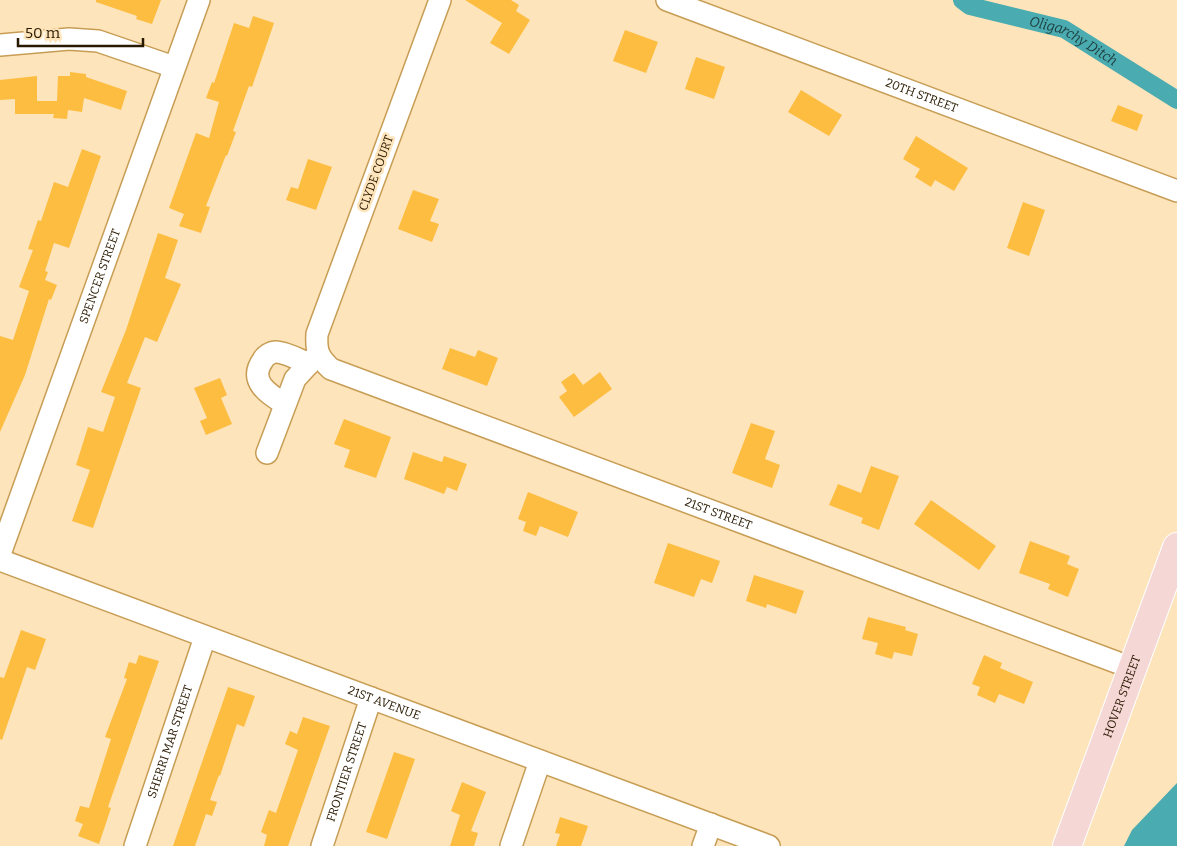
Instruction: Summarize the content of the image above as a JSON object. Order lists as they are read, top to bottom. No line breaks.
{"streets":{"main road":["HOVER STREET"],"street":["20TH STREET","CLYDE COURT","SPENCER STREET","21ST STREET","21ST AVENUE","SHERRI MAR STREET","FRONTIER STREET"]},"crossings":[["CLYDE COURT","21ST STREET"],["21ST STREET","HOVER STREET"],["21ST AVENUE","SHERRI MAR STREET"],["21ST AVENUE","FRONTIER STREET"]],"water":["Oligarchy Ditch"],"scale_bar":"50 m"}
